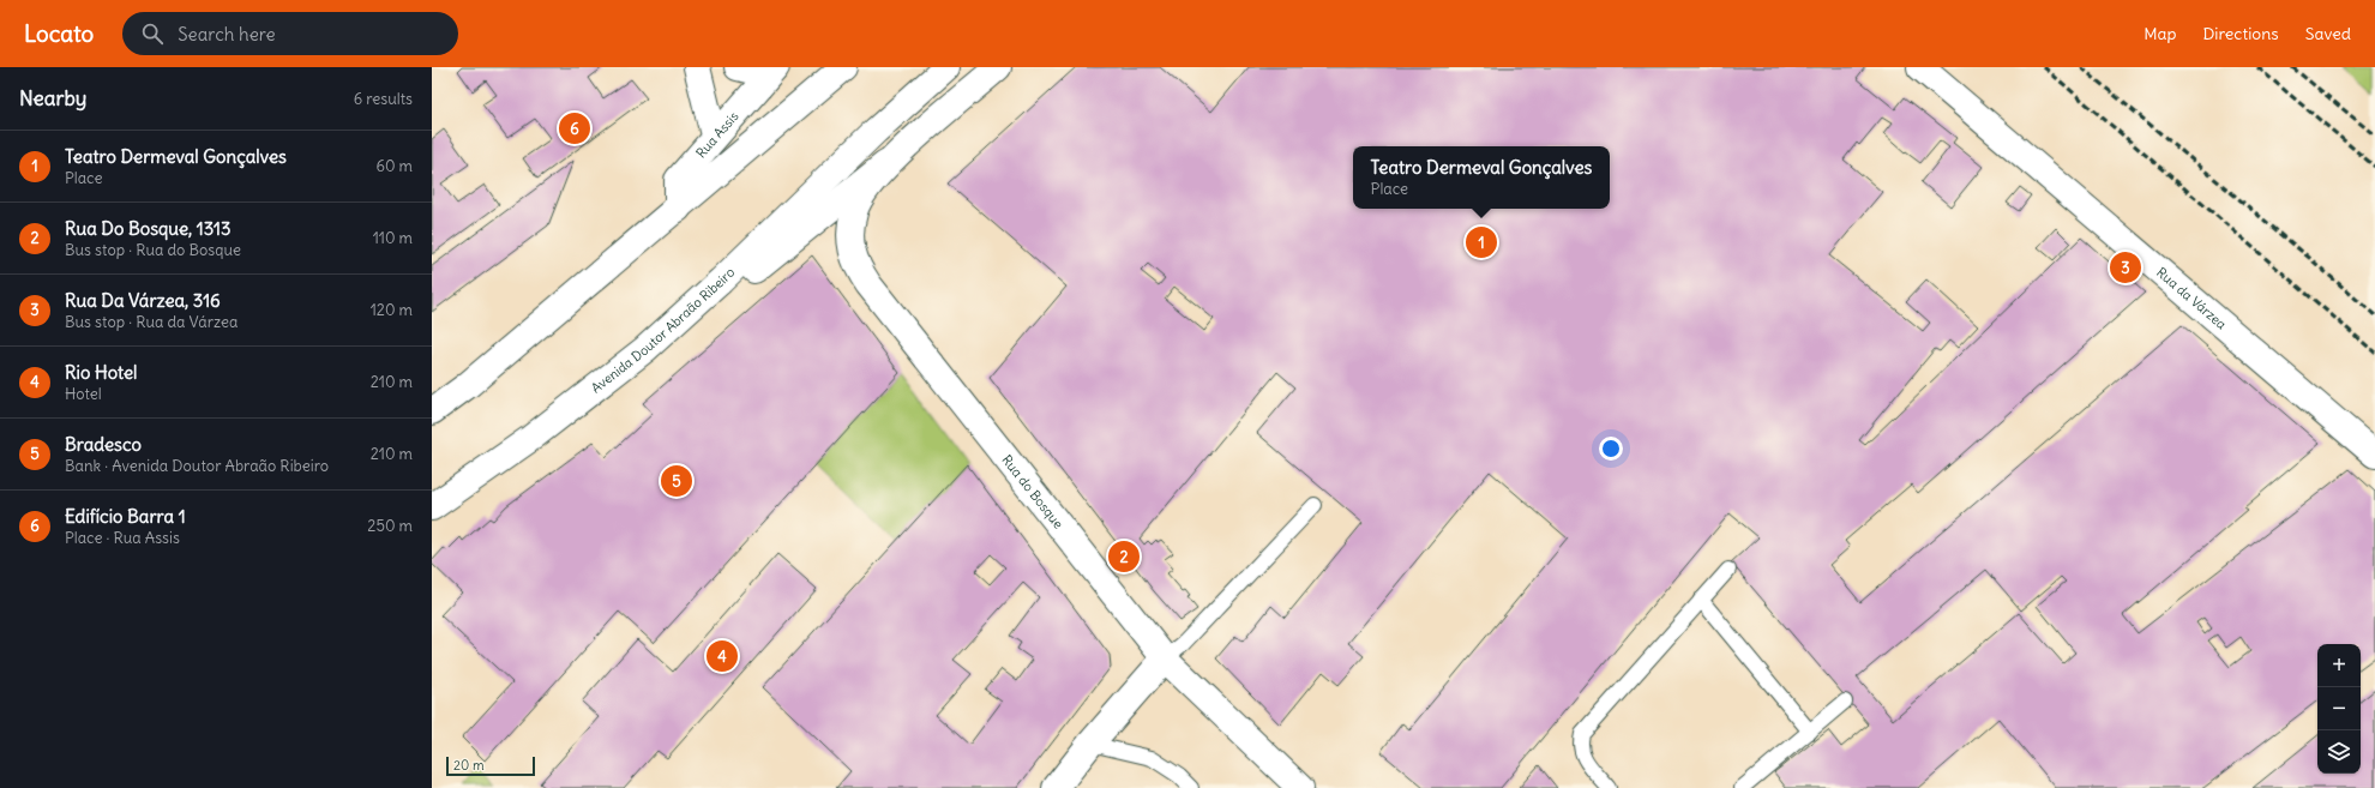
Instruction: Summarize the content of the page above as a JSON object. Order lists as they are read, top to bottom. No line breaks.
{"streets":{"street":["Rua Assis","Rua da Várzea","Avenida Doutor Abraão Ribeiro","Rua do Bosque"]},"scale_bar":"20 m","page":{"header":"Locato","search":"Search here","nav":["Map","Directions","Saved"],"heading":["Nearby","6 results"],"pins":["6","1","3","5","2","4"],"list":[{"mark":"1","name":"Teatro Dermeval Gonçalves","note":"Place","value":"60 m"},{"mark":"2","name":"Rua Do Bosque, 1313","note":"Bus stop · Rua do Bosque","value":"110 m"},{"mark":"3","name":"Rua Da Várzea, 316","note":"Bus stop · Rua da Várzea","value":"120 m"},{"mark":"4","name":"Rio Hotel","note":"Hotel","value":"210 m"},{"mark":"5","name":"Bradesco","note":"Bank · Avenida Doutor Abraão Ribeiro","value":"210 m"},{"mark":"6","name":"Edifício Barra 1","note":"Place · Rua Assis","value":"250 m"}],"popup":["Teatro Dermeval Gonçalves","Place"],"map_buttons":["+","−"],"scale":"20 m"}}
